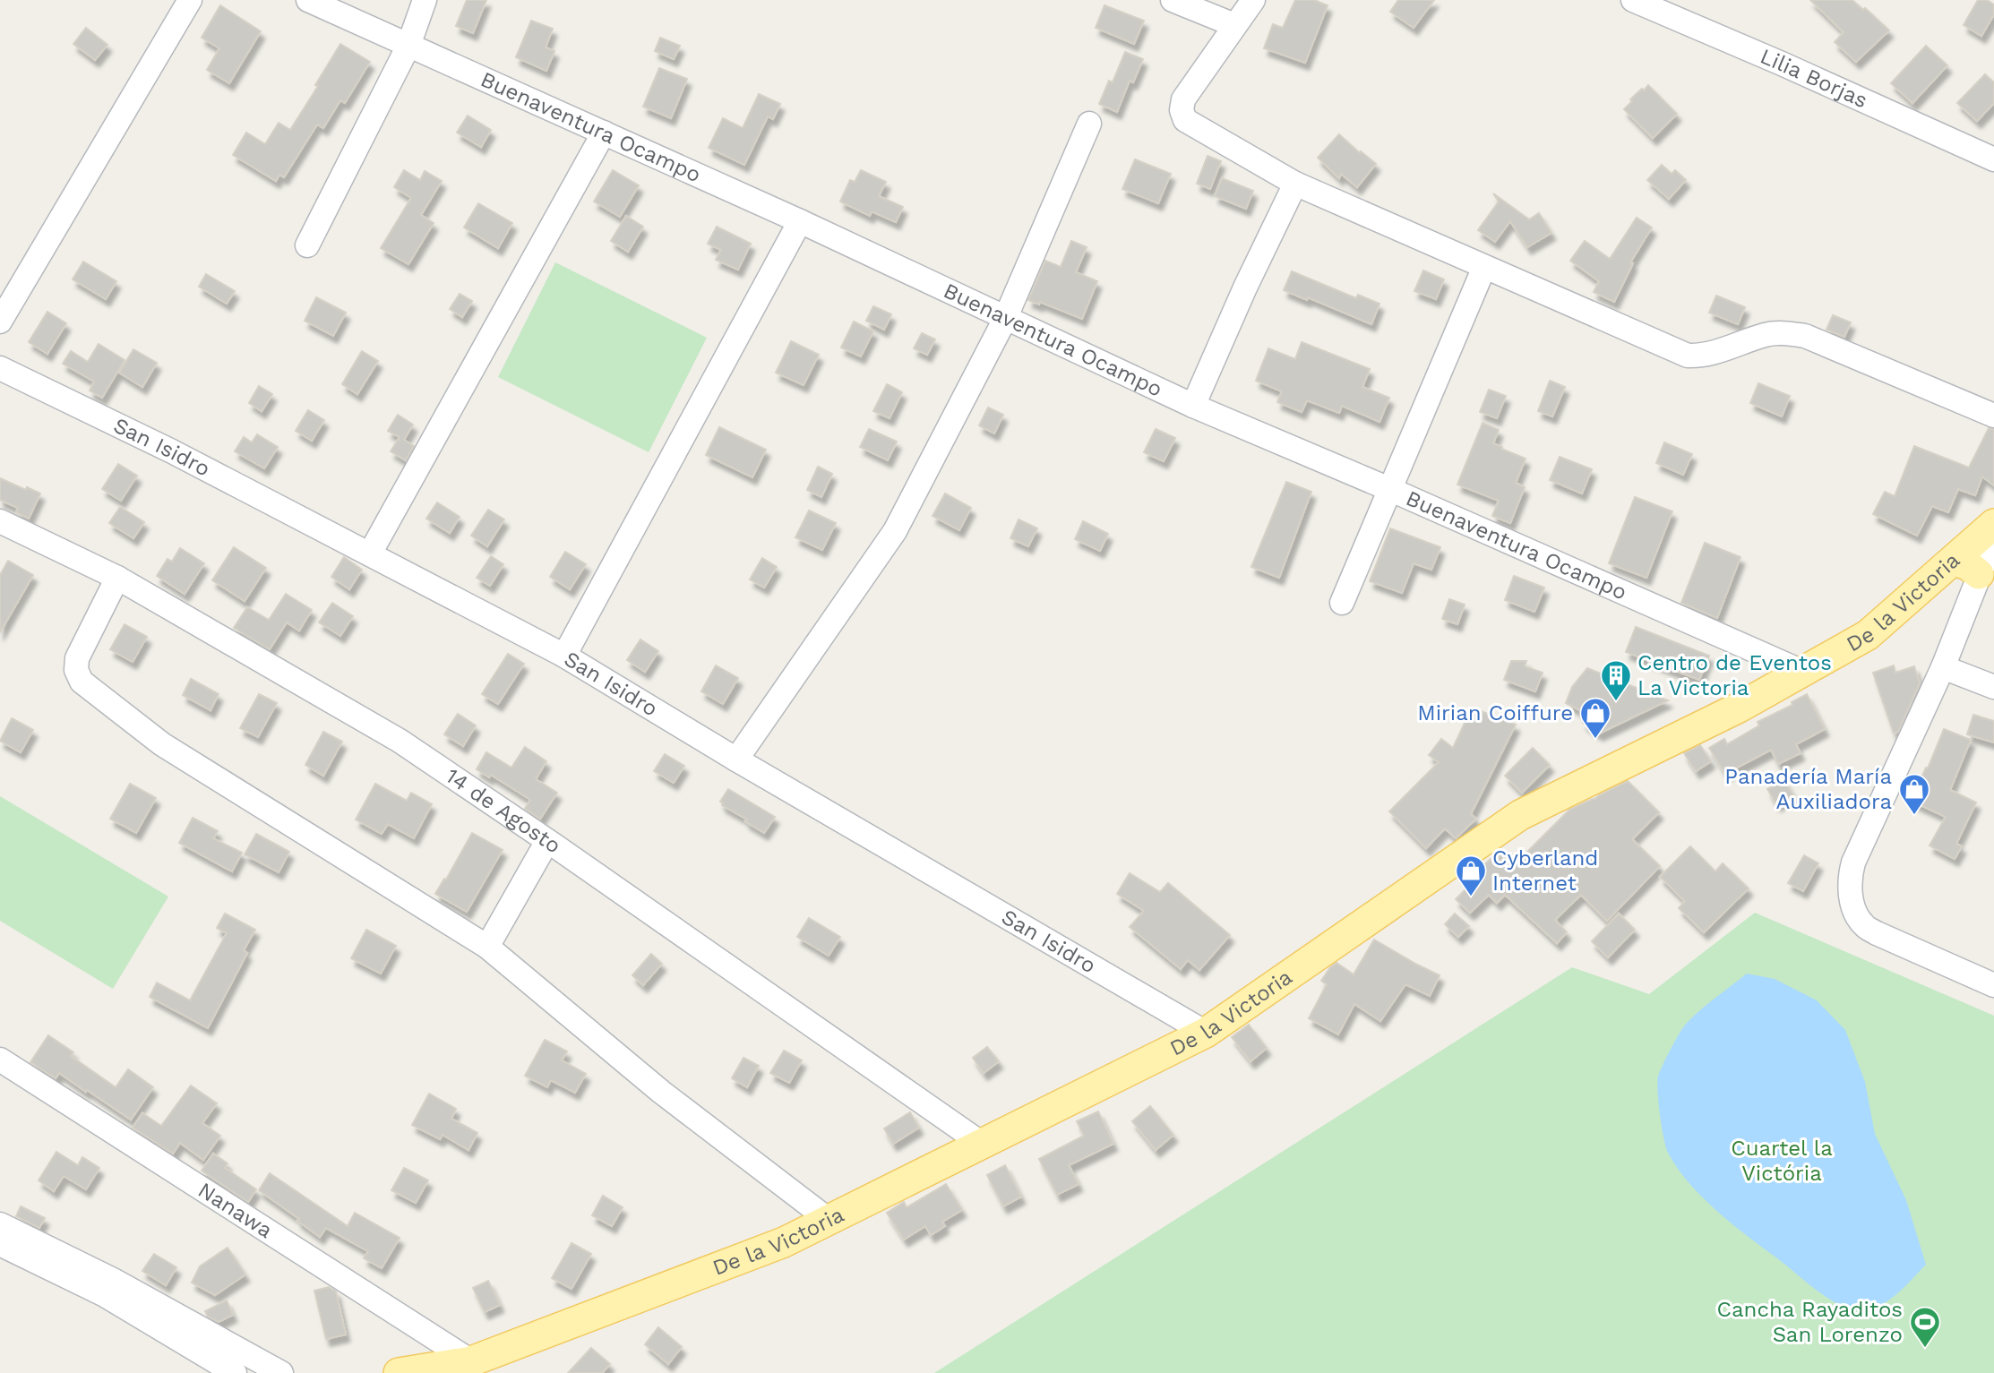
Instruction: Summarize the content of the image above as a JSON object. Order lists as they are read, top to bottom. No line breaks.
{"streets":{"main road":["De la Victoria"],"street":["Lilia Borjas","Buenaventura Ocampo","San Isidro","14 de Agosto","Nanawa"]},"crossings":[["Buenaventura Ocampo","De la Victoria"],["San Isidro","De la Victoria"],["De la Victoria","14 de Agosto"],["De la Victoria","Nanawa"]],"parks":["Cuartel la Victória"],"places":{"building":["Centro de Eventos La Victoria"],"shop":["Mirian Coiffure","Panadería María Auxiliadora","Cyberland Internet"],"sports":["Cancha Rayaditos San Lorenzo"]}}
